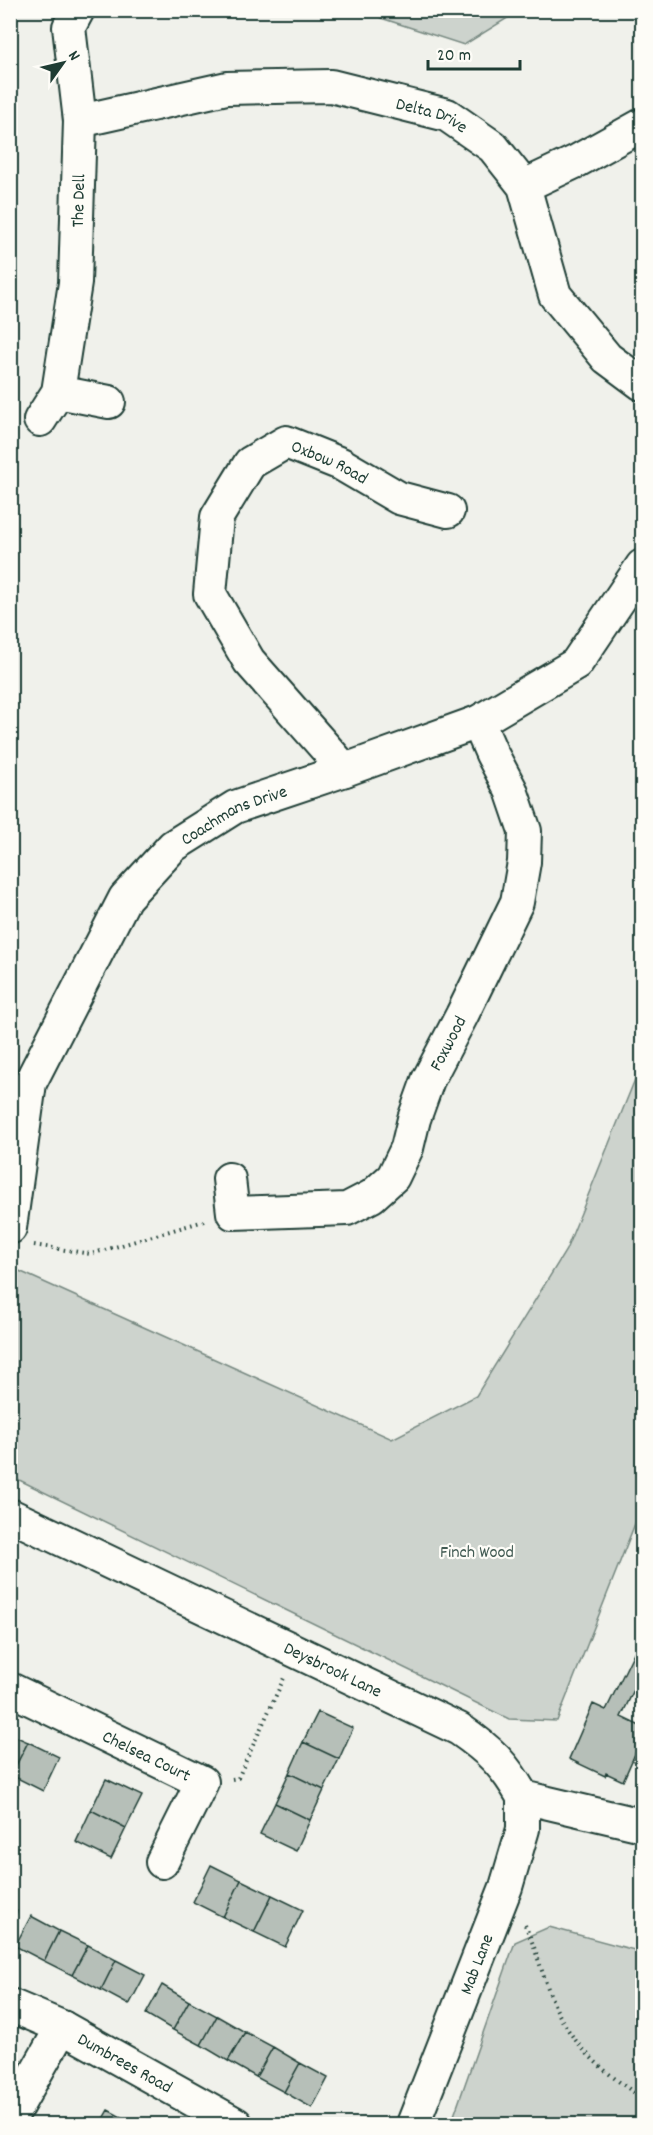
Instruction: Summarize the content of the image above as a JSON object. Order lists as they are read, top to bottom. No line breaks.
{"streets":{"street":["Delta Drive","The Dell","Oxbow Road","Coachmans Drive","Foxwood","Deysbrook Lane","Chelsea Court","Mab Lane","Dumbrees Road"]},"crossings":[["Delta Drive","The Dell"],["Oxbow Road","Coachmans Drive"],["Coachmans Drive","Foxwood"],["Deysbrook Lane","Mab Lane"]],"parks":["Finch Wood"],"scale_bar":"20 m","north":"top right"}
